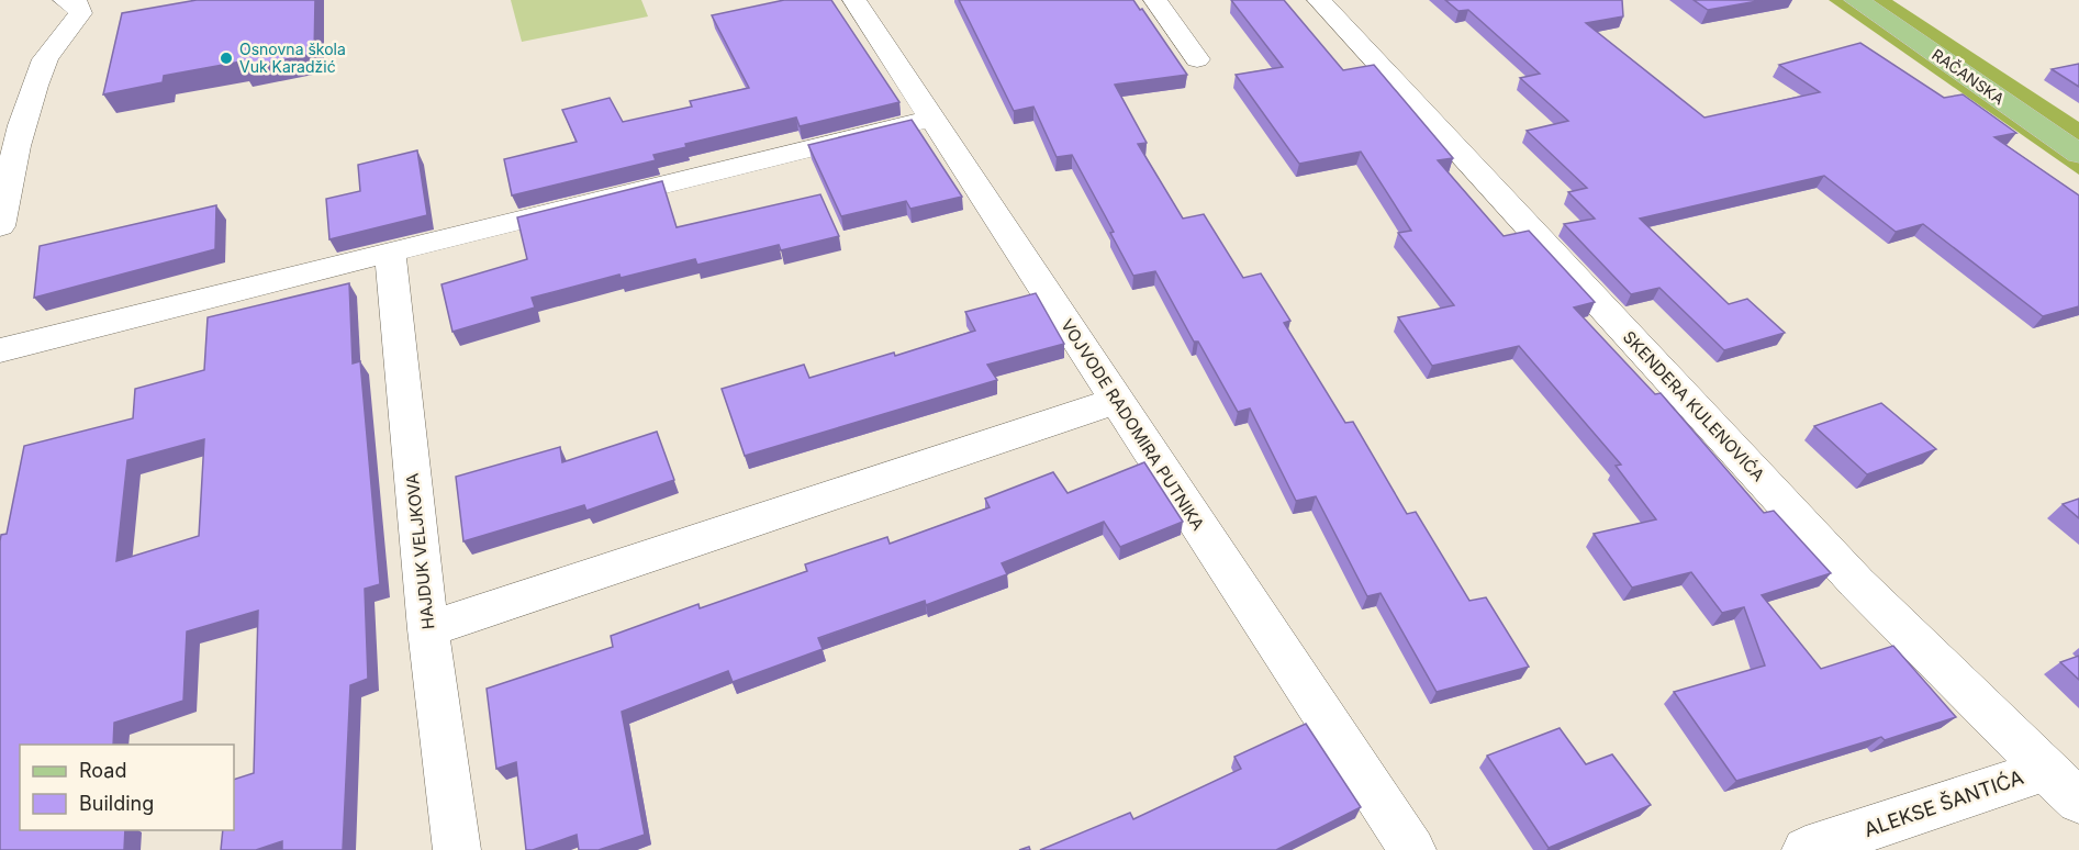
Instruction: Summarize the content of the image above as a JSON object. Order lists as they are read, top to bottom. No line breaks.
{"streets":{"main road":["RAČANSKA"],"street":["SKENDERA KULENOVIĆA","VOJVODE RADOMIRA PUTNIKA","HAJDUK VELJKOVA","ALEKSE ŠANTIĆA"]},"crossings":[["SKENDERA KULENOVIĆA","ALEKSE ŠANTIĆA"]],"places":["Osnovna škola Vuk Karadžić"],"legend":["Road","Building"]}
